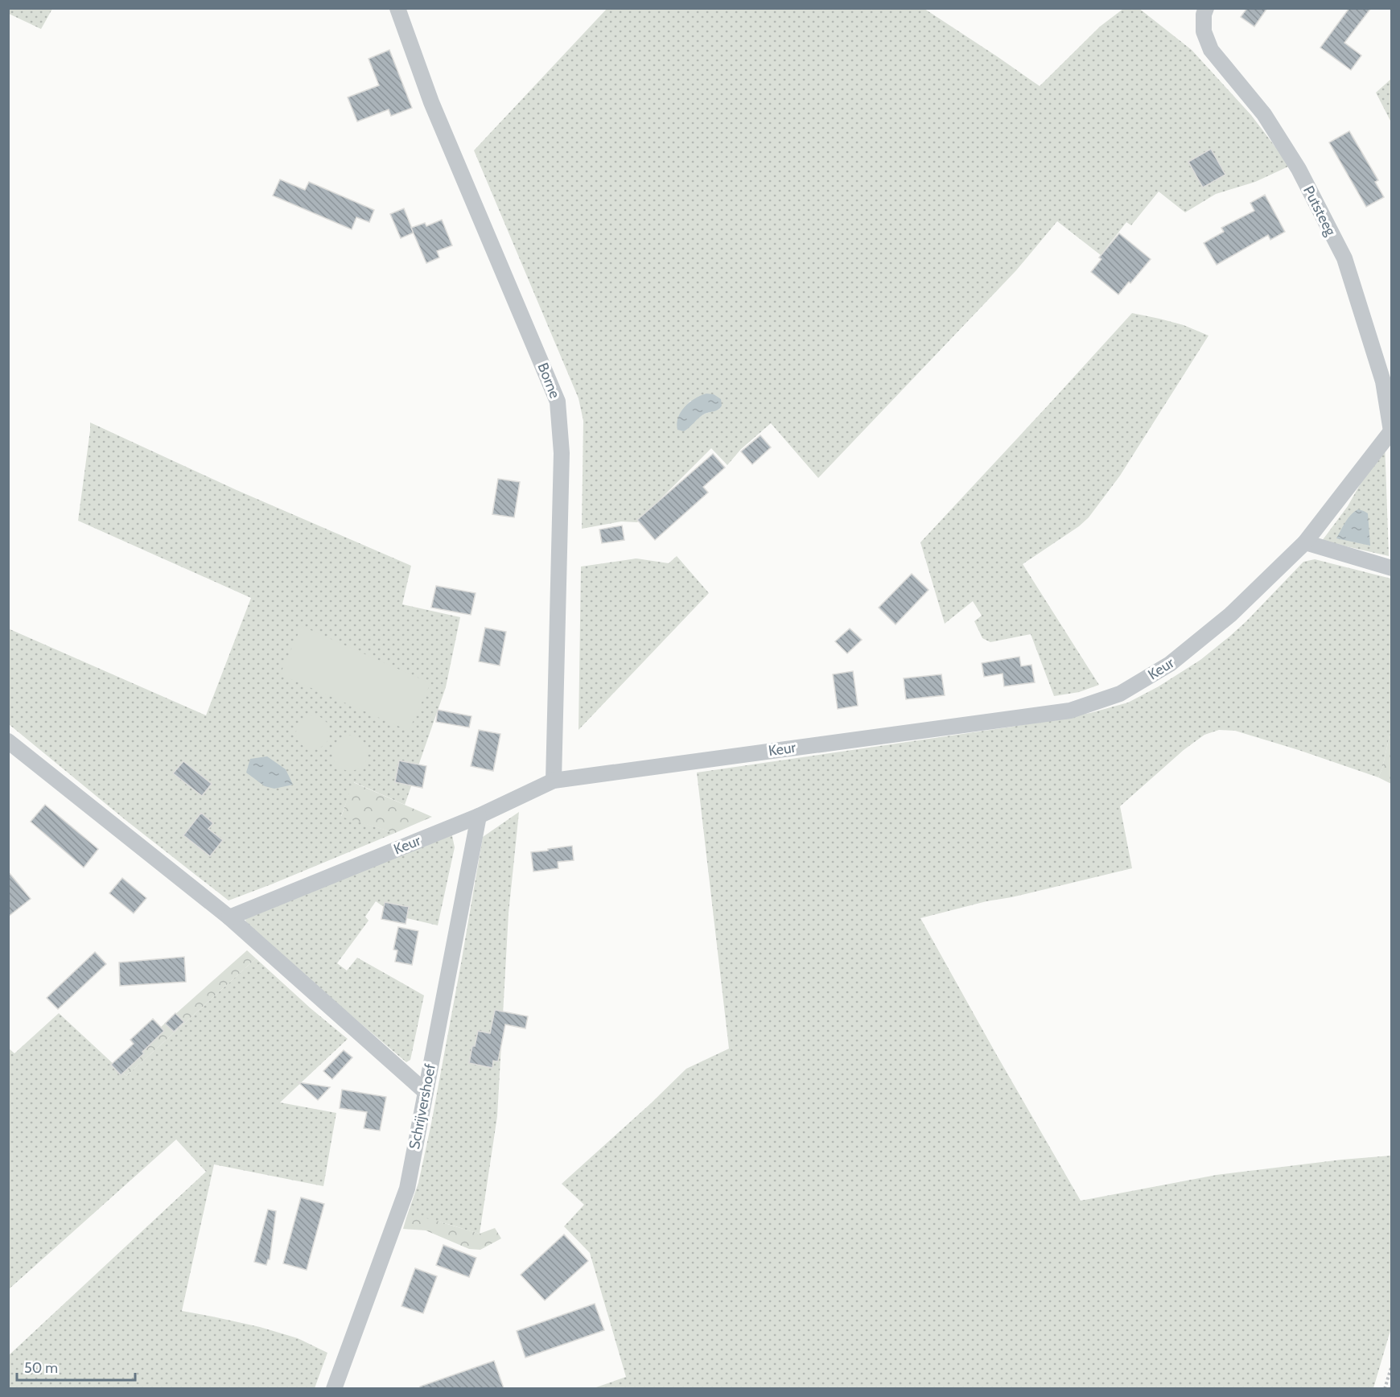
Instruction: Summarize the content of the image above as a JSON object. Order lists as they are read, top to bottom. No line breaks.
{"streets":{"street":["Putsteeg","Borne","Keur","Schrijvershoef"]},"crossings":[["Putsteeg","Keur"],["Borne","Keur"],["Keur","Schrijvershoef"]],"scale_bar":"50 m"}
